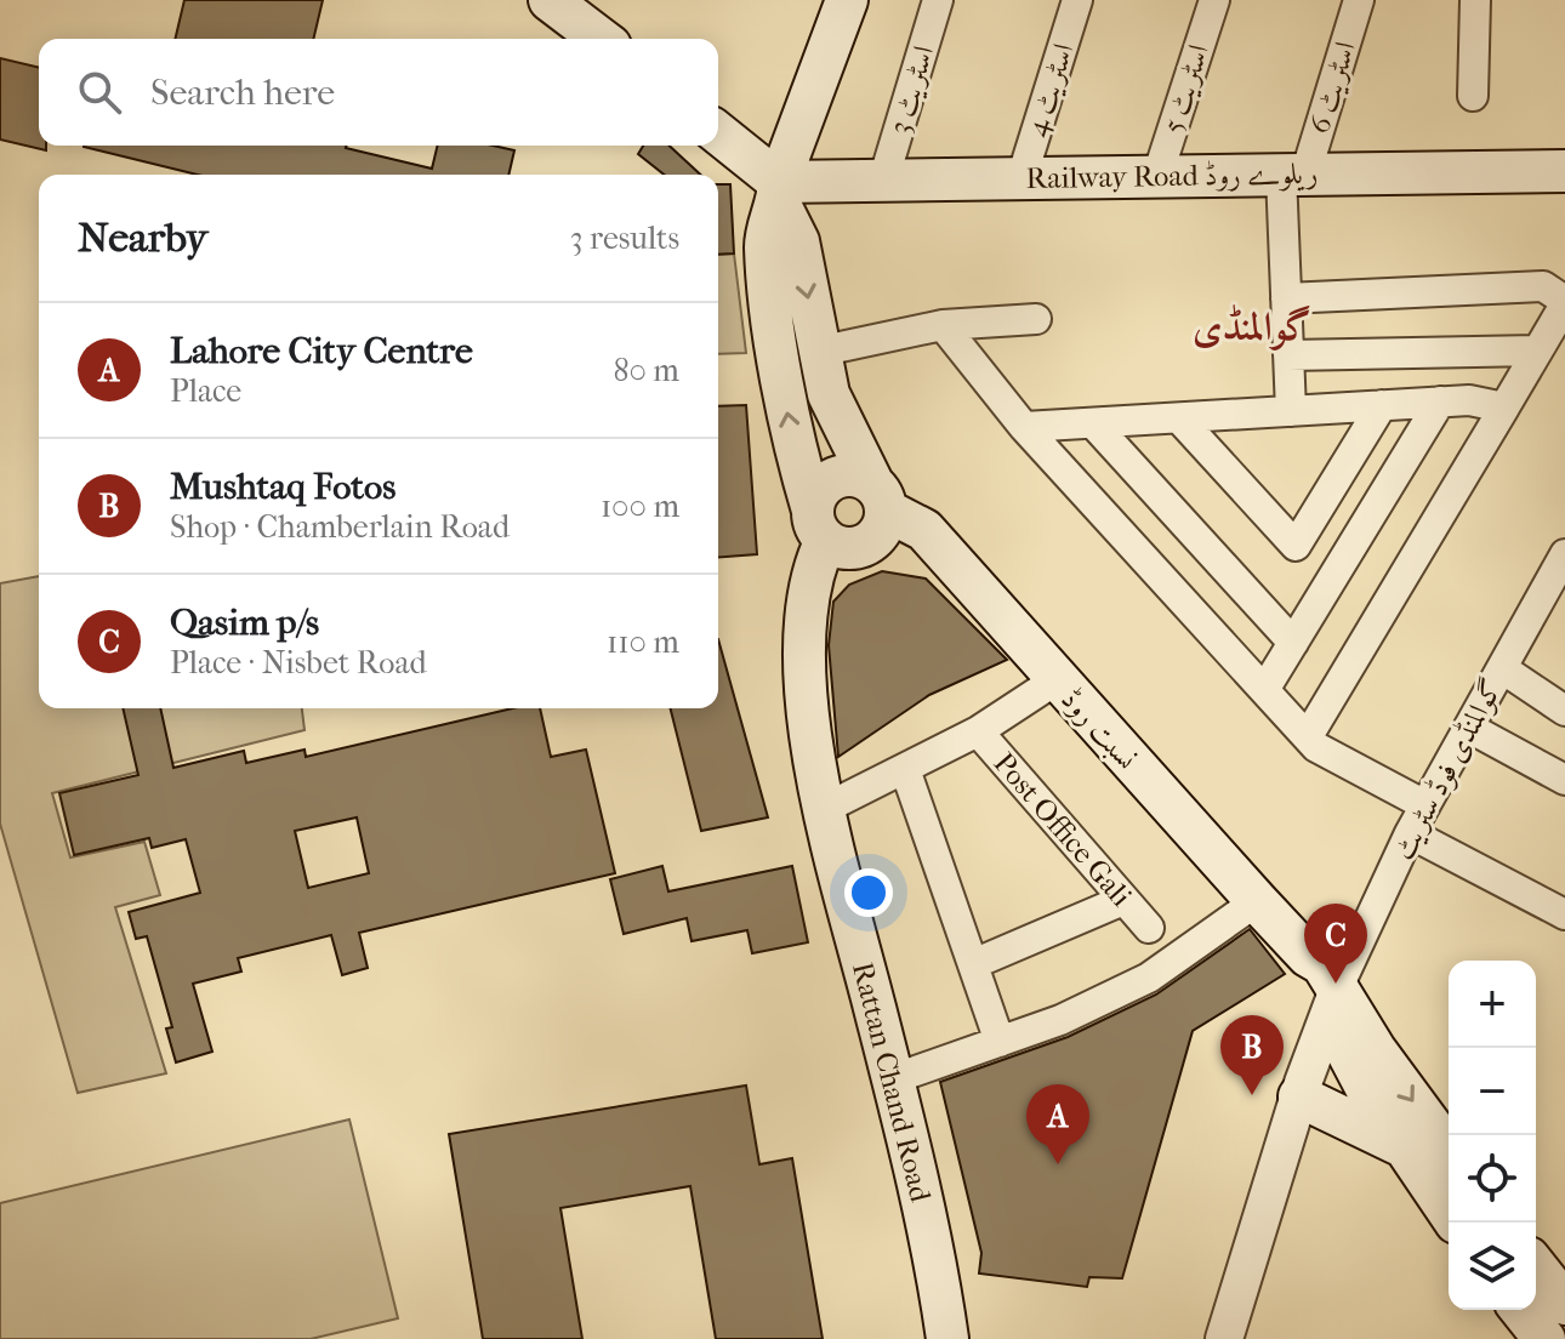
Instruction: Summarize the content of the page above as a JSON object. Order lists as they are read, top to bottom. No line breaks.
{"streets":{"main road":["Railway Road ریلوے روڈ","نسبت روڈ","Rattan Chand Road"],"street":["اسٹریٹ 6","اسٹریٹ 5","اسٹریٹ 3","اسٹریٹ 4","گوالمنڈی فوڈ سٹریٹ","Post Office Gali"]},"crossings":[["اسٹریٹ 6","Railway Road ریلوے روڈ"],["اسٹریٹ 5","Railway Road ریلوے روڈ"],["اسٹریٹ 3","Railway Road ریلوے روڈ"],["اسٹریٹ 4","Railway Road ریلوے روڈ"],["نسبت روڈ","گوالمنڈی فوڈ سٹریٹ"],["نسبت روڈ","Rattan Chand Road"]],"districts":["گوالمنڈی"],"page":{"search":"Search here","heading":["Nearby","3 results"],"list":[{"mark":"A","name":"Lahore City Centre","note":"Place","value":"80 m"},{"mark":"B","name":"Mushtaq Fotos","note":"Shop · Chamberlain Road","value":"100 m"},{"mark":"C","name":"Qasim p/s","note":"Place · Nisbet Road","value":"110 m"}],"pins":["C","B","A"],"map_buttons":["+","−"]}}
